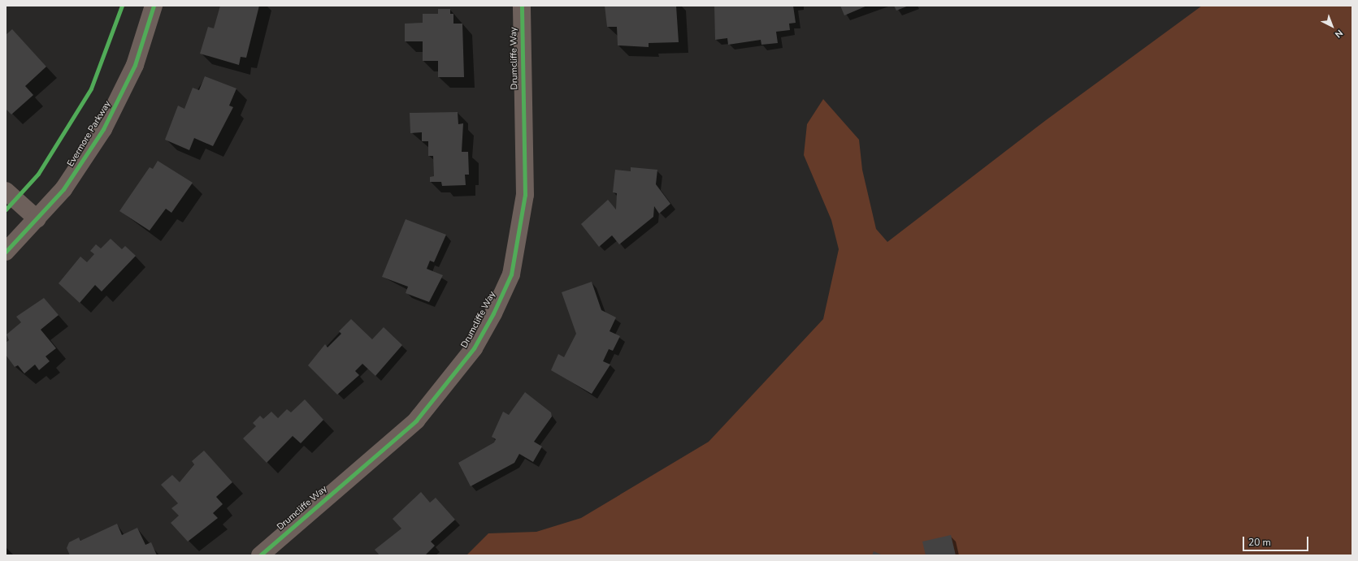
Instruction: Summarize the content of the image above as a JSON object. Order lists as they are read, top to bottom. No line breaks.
{"streets":{"street":["Drumcliffe Way","Evermore Parkway"]},"scale_bar":"20 m","north":"bottom right"}
